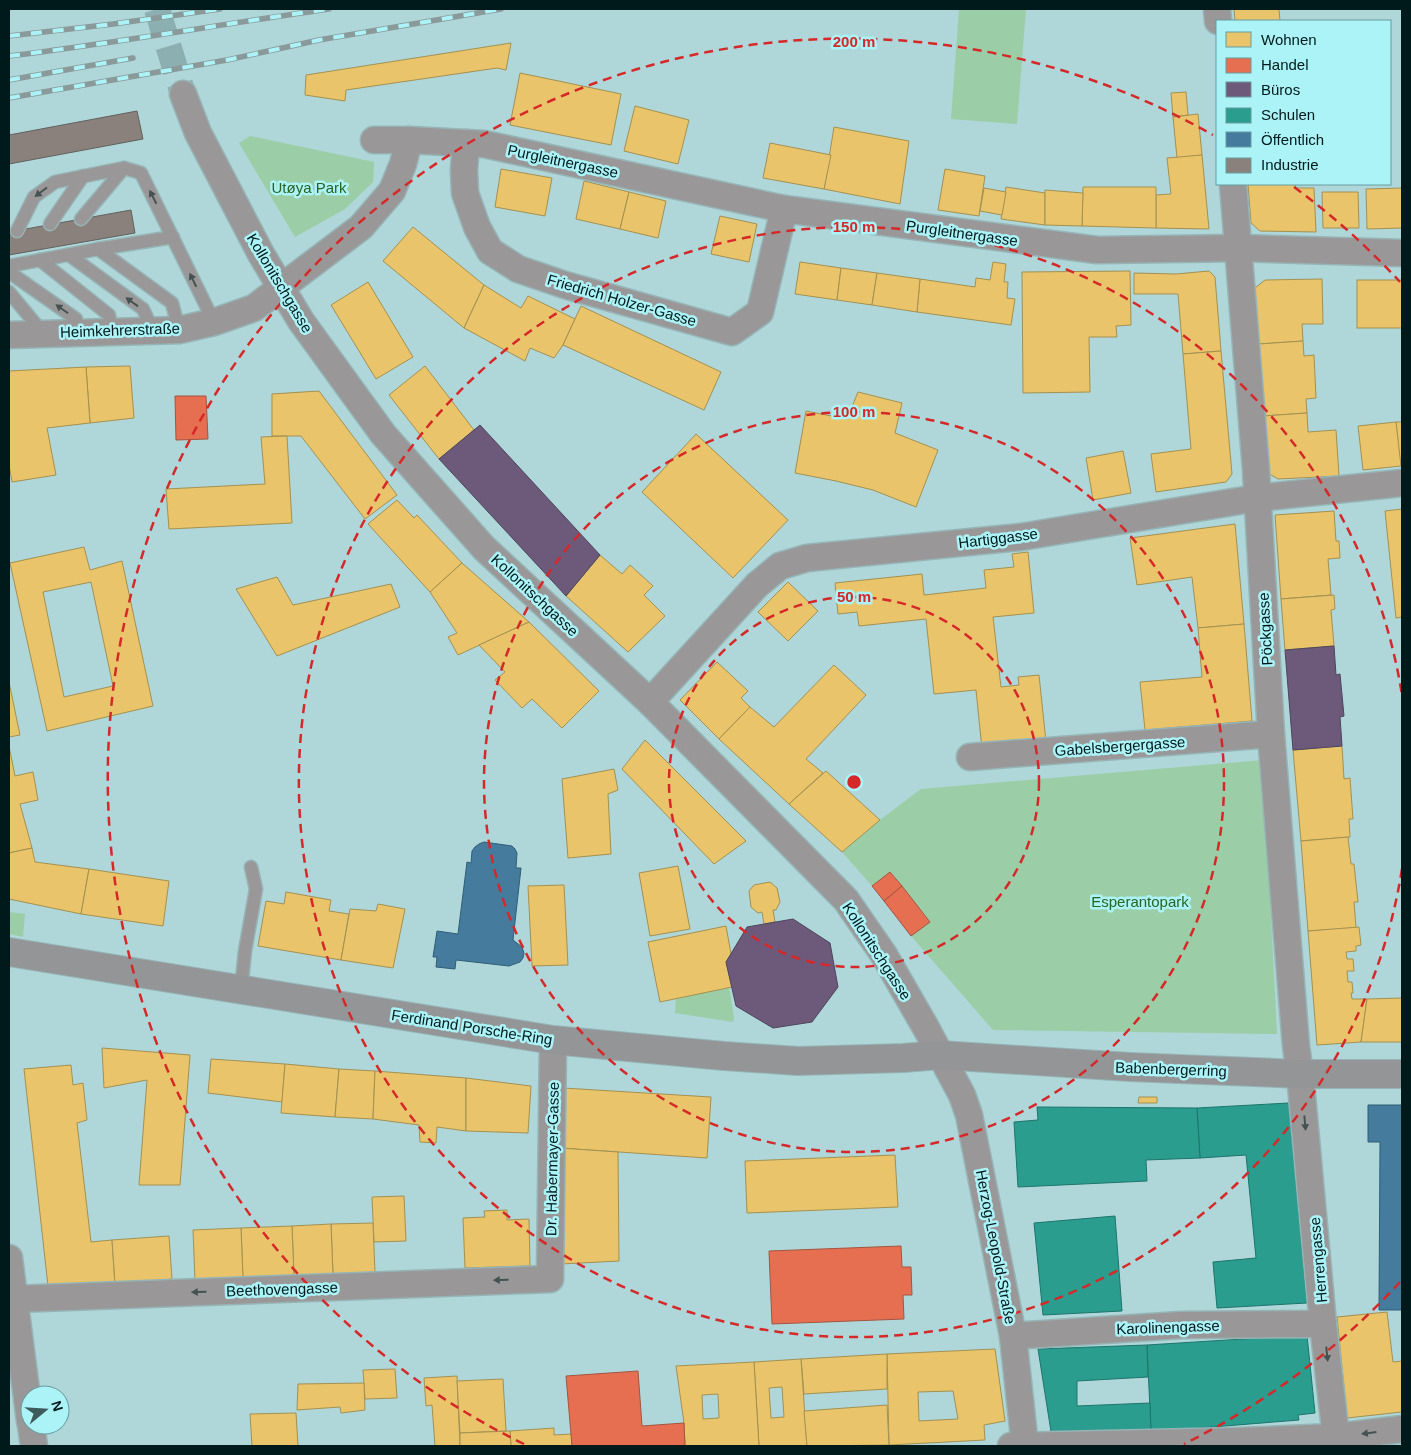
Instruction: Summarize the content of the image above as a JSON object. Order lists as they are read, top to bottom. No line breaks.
{"streets":{"street":["Purgleitnergasse","Kollonitschgasse","Friedrich Holzer-Gasse","Heimkehrerstraße","Hartiggasse","Pöckgasse","Gabelsbergergasse","Ferdinand Porsche-Ring","Babenbergerring","Dr. Habermayer-Gasse","Herzog-Leopold-Straße","Herrengasse","Beethovengasse","Karolinengasse"]},"crossings":[["Purgleitnergasse","Friedrich Holzer-Gasse"],["Purgleitnergasse","Pöckgasse"],["Kollonitschgasse","Heimkehrerstraße"],["Kollonitschgasse","Hartiggasse"],["Kollonitschgasse","Ferdinand Porsche-Ring"],["Kollonitschgasse","Babenbergerring"],["Kollonitschgasse","Herzog-Leopold-Straße"],["Hartiggasse","Pöckgasse"],["Pöckgasse","Gabelsbergergasse"],["Pöckgasse","Babenbergerring"],["Pöckgasse","Herrengasse"],["Ferdinand Porsche-Ring","Babenbergerring"],["Ferdinand Porsche-Ring","Dr. Habermayer-Gasse"],["Ferdinand Porsche-Ring","Herzog-Leopold-Straße"],["Babenbergerring","Herzog-Leopold-Straße"],["Babenbergerring","Herrengasse"],["Dr. Habermayer-Gasse","Beethovengasse"],["Herzog-Leopold-Straße","Karolinengasse"],["Herrengasse","Karolinengasse"]],"one_way":["Herrengasse","Beethovengasse"],"parks":["Utøya Park","Esperantopark"],"legend":["Wohnen","Handel","Büros","Schulen","Öffentlich","Industrie"],"north":"right","rings":["200 m","150 m","100 m","50 m"]}
